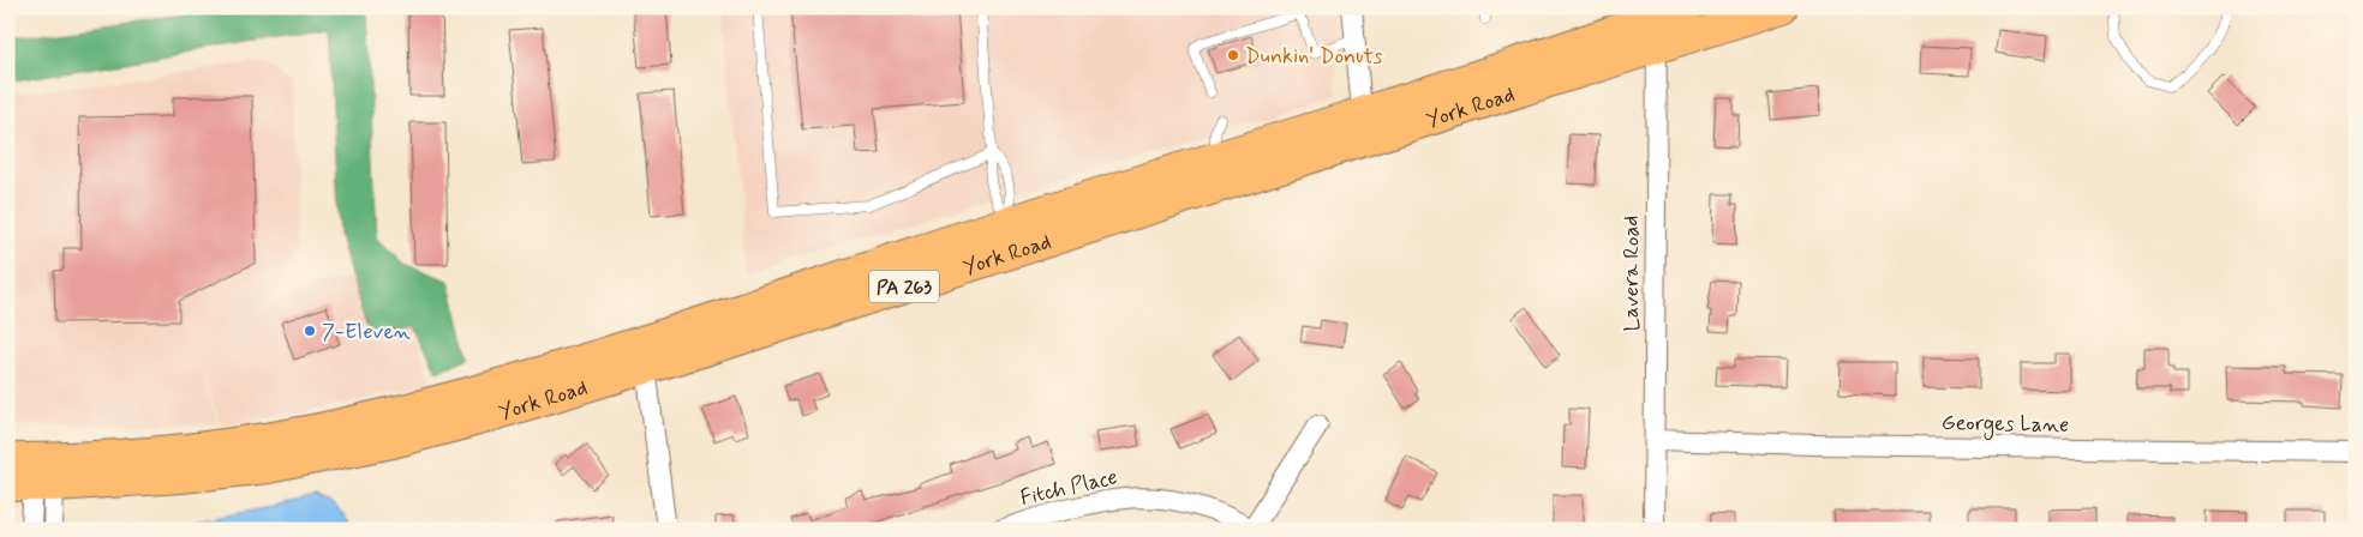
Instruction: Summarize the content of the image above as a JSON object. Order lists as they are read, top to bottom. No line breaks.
{"streets":{"highway":["York Road","PA 263"],"street":["Lavera Road","Georges Lane","Fitch Place"]},"crossings":[["York Road","Lavera Road"],["Lavera Road","Georges Lane"]],"places":["Dunkin' Donuts","7-Eleven"]}
